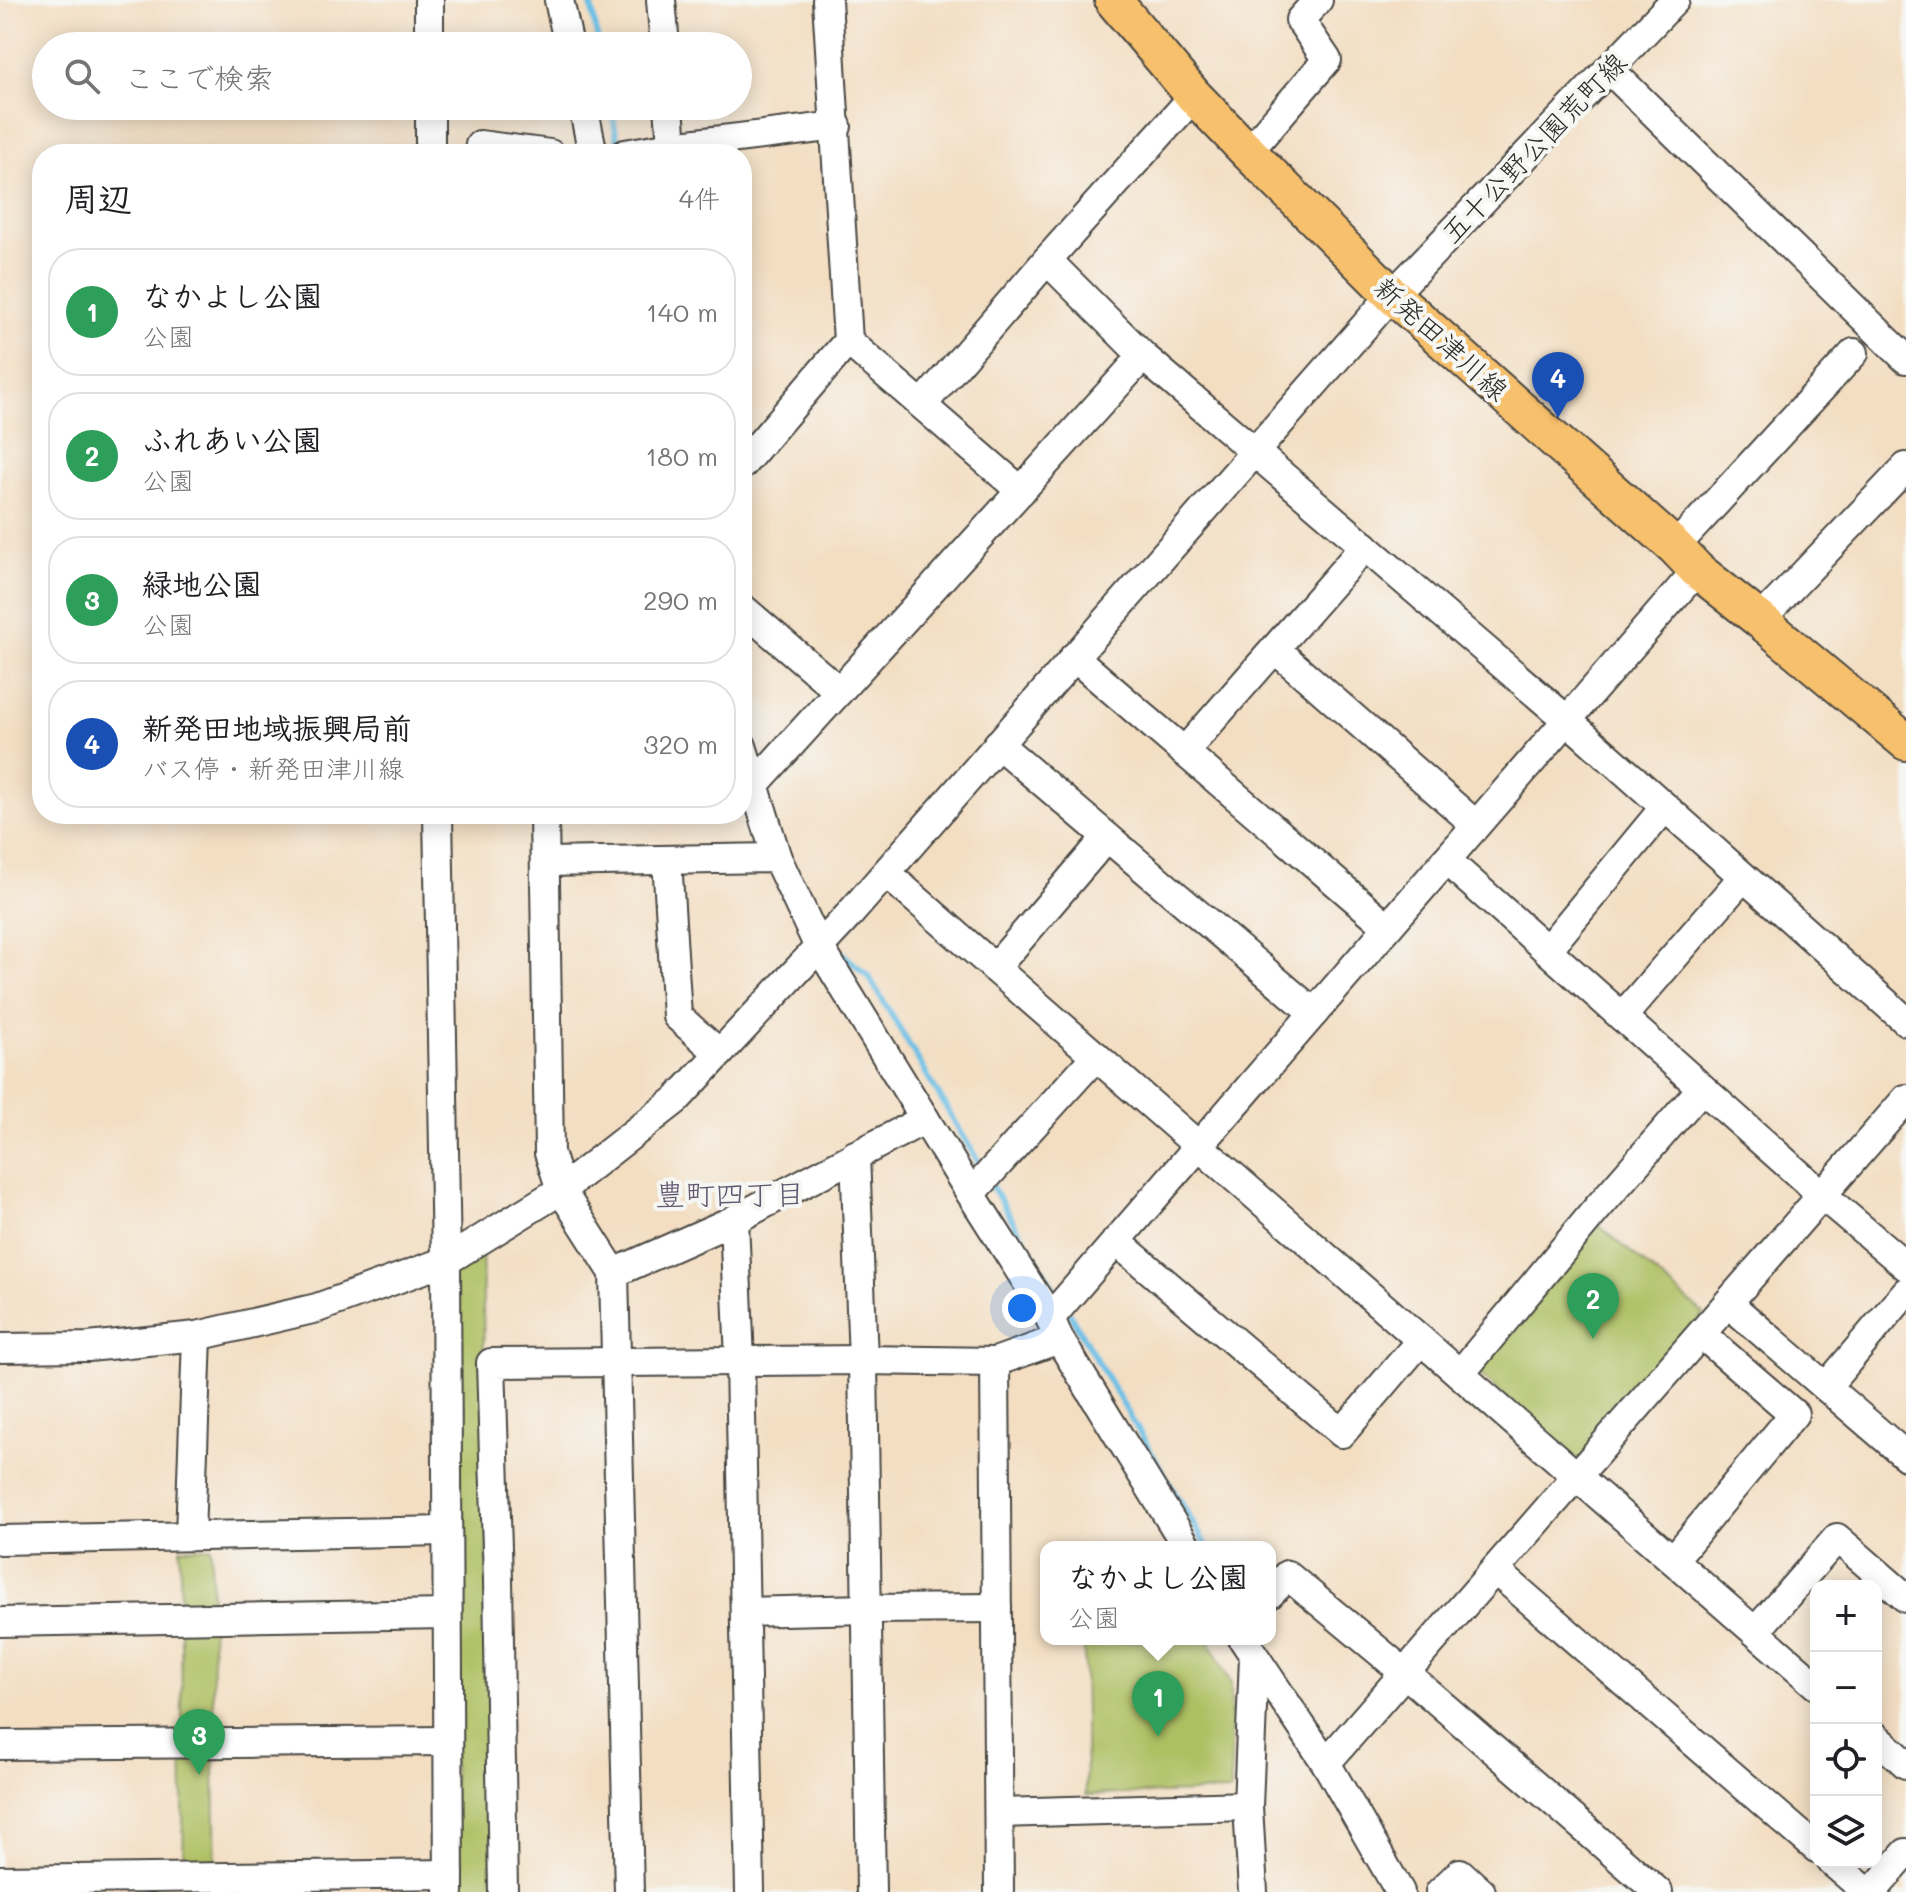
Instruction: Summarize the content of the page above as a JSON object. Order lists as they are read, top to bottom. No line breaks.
{"streets":{"main road":["新発田津川線"],"street":["五十公野公園荒町線"]},"crossings":[["五十公野公園荒町線","新発田津川線"]],"districts":["豊町四丁目"],"page":{"search":"ここで検索","heading":["周辺","4件"],"list":[{"mark":"1","name":"なかよし公園","note":"公園","value":"140 m"},{"mark":"2","name":"ふれあい公園","note":"公園","value":"180 m"},{"mark":"3","name":"緑地公園","note":"公園","value":"290 m"},{"mark":"4","name":"新発田地域振興局前","note":"バス停 · 新発田津川線","value":"320 m"}],"pins":["4","2","1","3"],"popup":["なかよし公園","公園"],"map_buttons":["+","−"]}}
